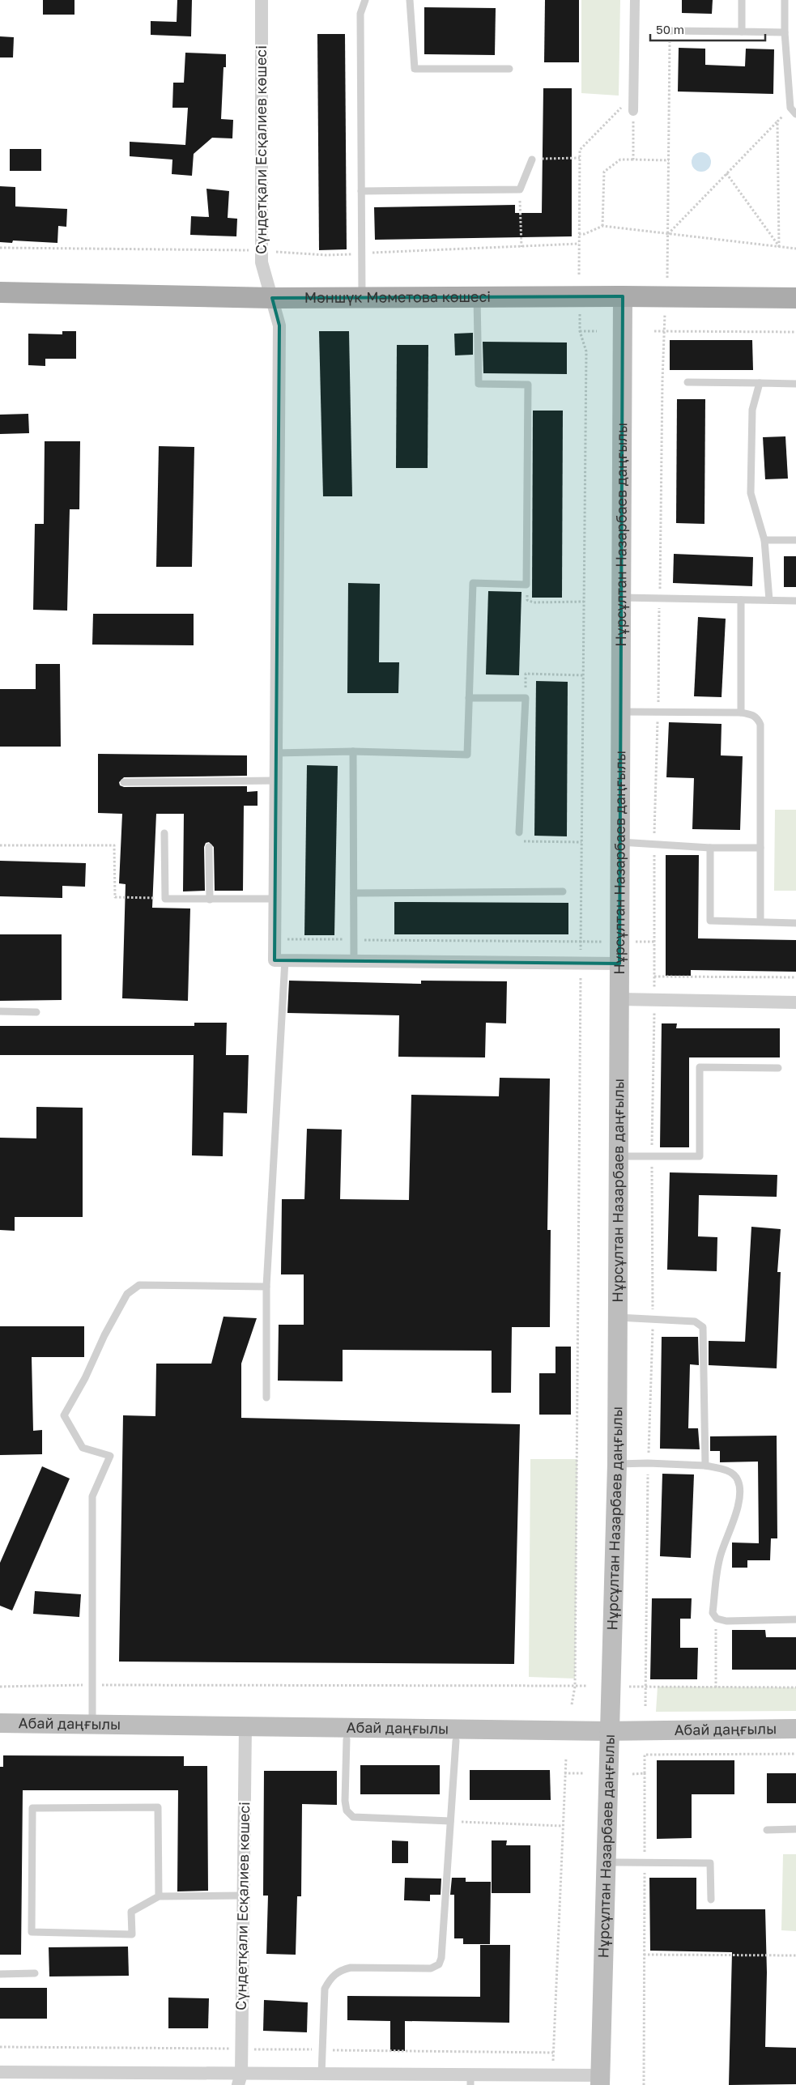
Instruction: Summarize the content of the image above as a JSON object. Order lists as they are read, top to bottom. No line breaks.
{"streets":{"main road":["Мәншүк Мәметова көшесі","Нұрсұлтан Назарбаев даңғылы","Абай даңғылы"],"street":["Сүндетқали Есқалиев көшесі"]},"crossings":[["Сүндетқали Есқалиев көшесі","Мәншүк Мәметова көшесі"],["Сүндетқали Есқалиев көшесі","Абай даңғылы"],["Мәншүк Мәметова көшесі","Нұрсұлтан Назарбаев даңғылы"],["Нұрсұлтан Назарбаев даңғылы","Абай даңғылы"]],"scale_bar":"50 m"}
